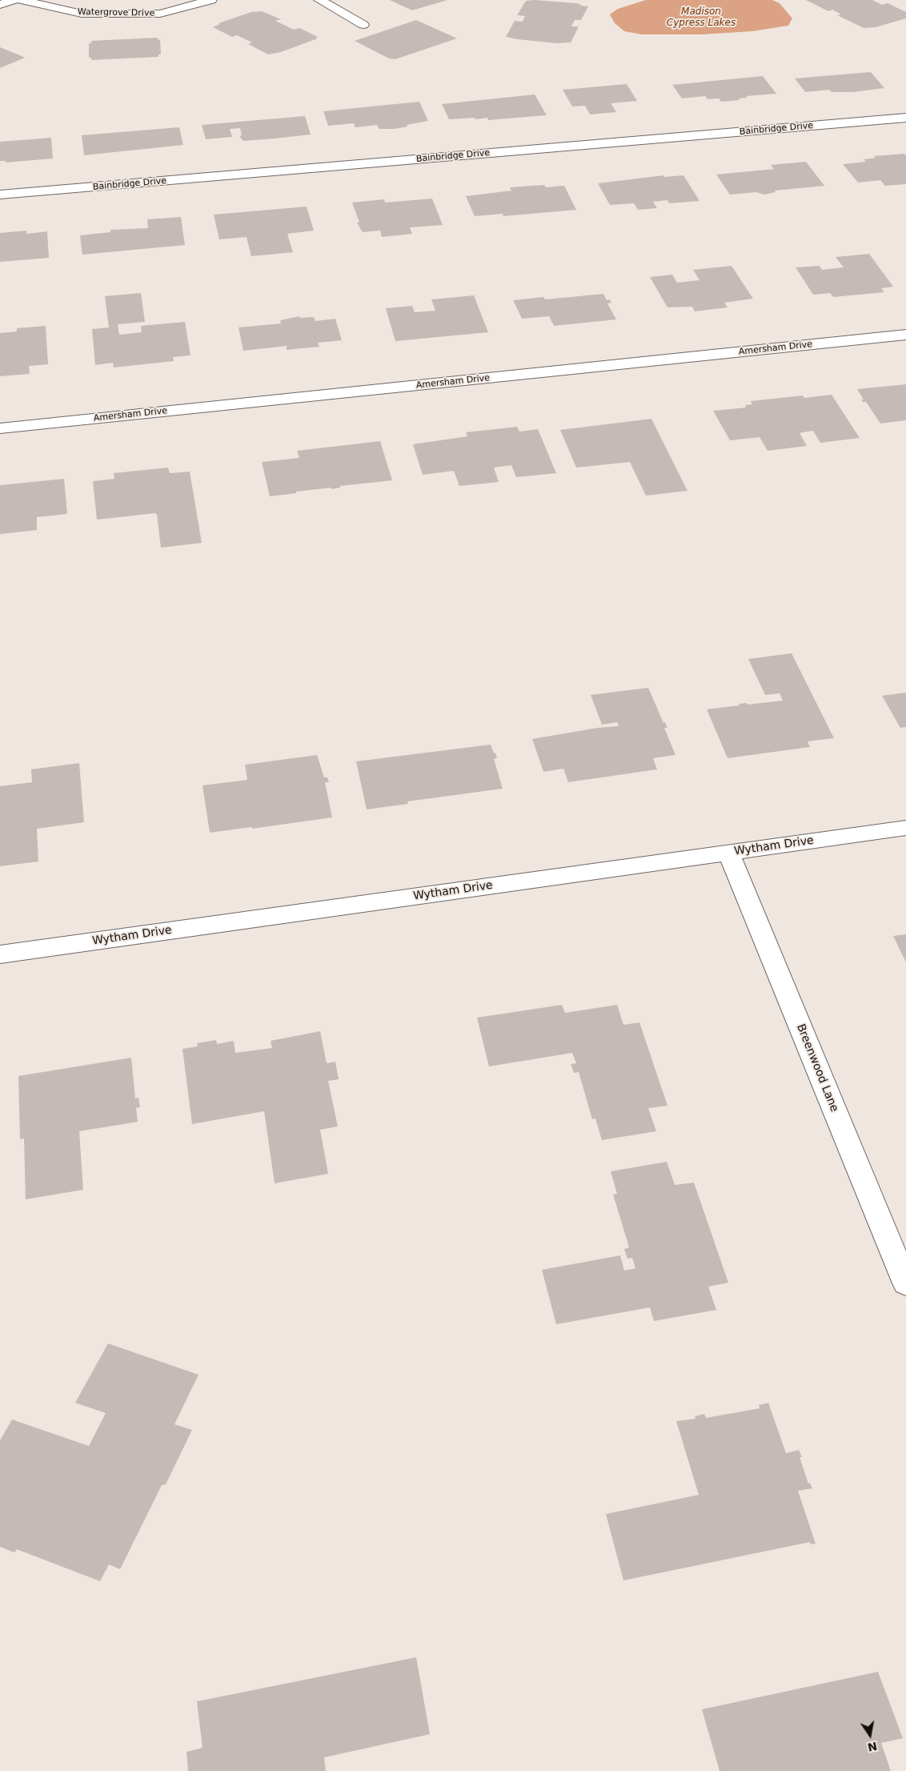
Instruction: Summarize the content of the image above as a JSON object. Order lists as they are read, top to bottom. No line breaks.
{"streets":{"street":["Watergrove Drive","Bainbridge Drive","Amersham Drive","Wytham Drive","Breenwood Lane"]},"crossings":[["Wytham Drive","Breenwood Lane"]],"water":["Madison Cypress Lakes"],"north":"bottom"}
